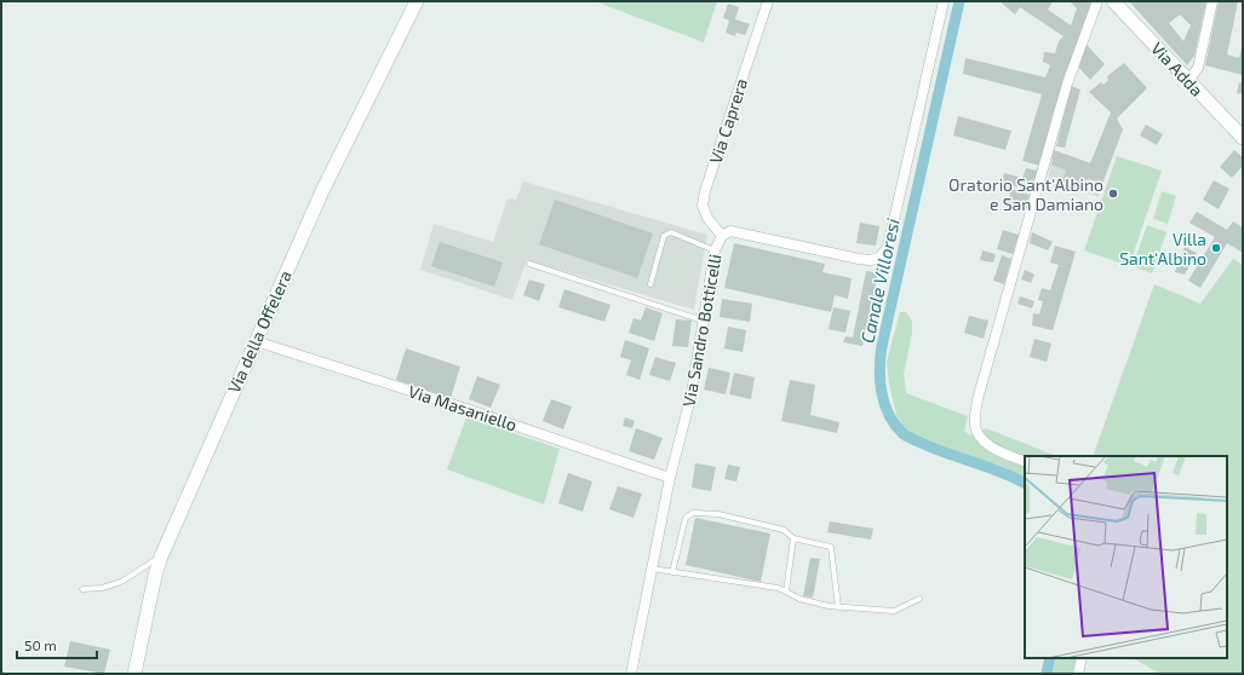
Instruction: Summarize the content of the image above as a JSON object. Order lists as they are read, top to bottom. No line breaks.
{"streets":{"street":["Via Adda","Via Caprera","Via Sandro Botticelli","Via della Offelera","Via Masaniello"]},"crossings":[["Via Caprera","Via Sandro Botticelli"],["Via Sandro Botticelli","Via Masaniello"],["Via della Offelera","Via Masaniello"]],"water":["Canale Villoresi"],"places":["Oratorio Sant'Albino e San Damiano","Villa Sant'Albino"],"scale_bar":"50 m"}
